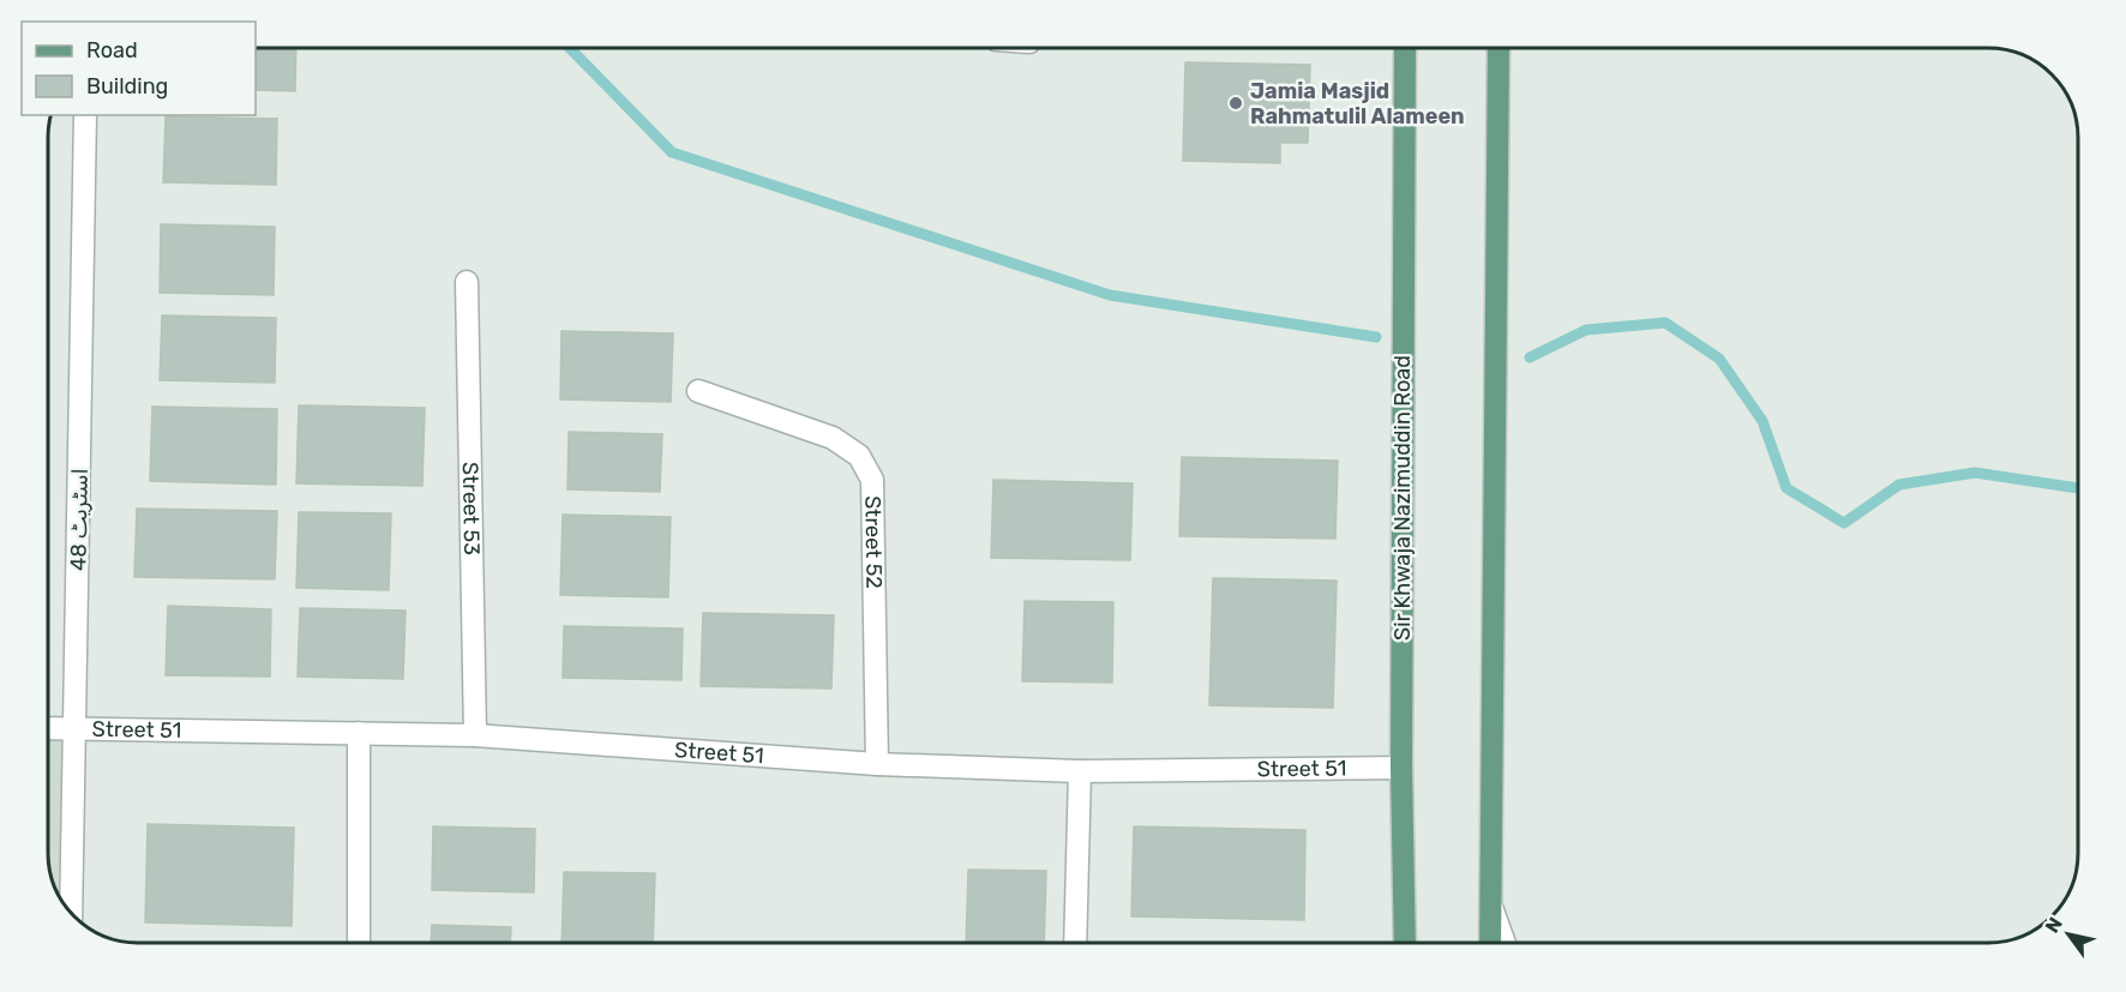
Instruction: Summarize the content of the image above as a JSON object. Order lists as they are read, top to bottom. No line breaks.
{"streets":{"main road":["Sir Khwaja Nazimuddin Road"],"street":["Street 53","اسٹریٹ 48","Street 52","Street 51"]},"crossings":[["Sir Khwaja Nazimuddin Road","Street 51"],["Street 53","Street 51"],["اسٹریٹ 48","Street 51"],["Street 52","Street 51"]],"places":["Jamia Masjid Rahmatulil Alameen"],"legend":["Road","Building"],"north":"top left"}
